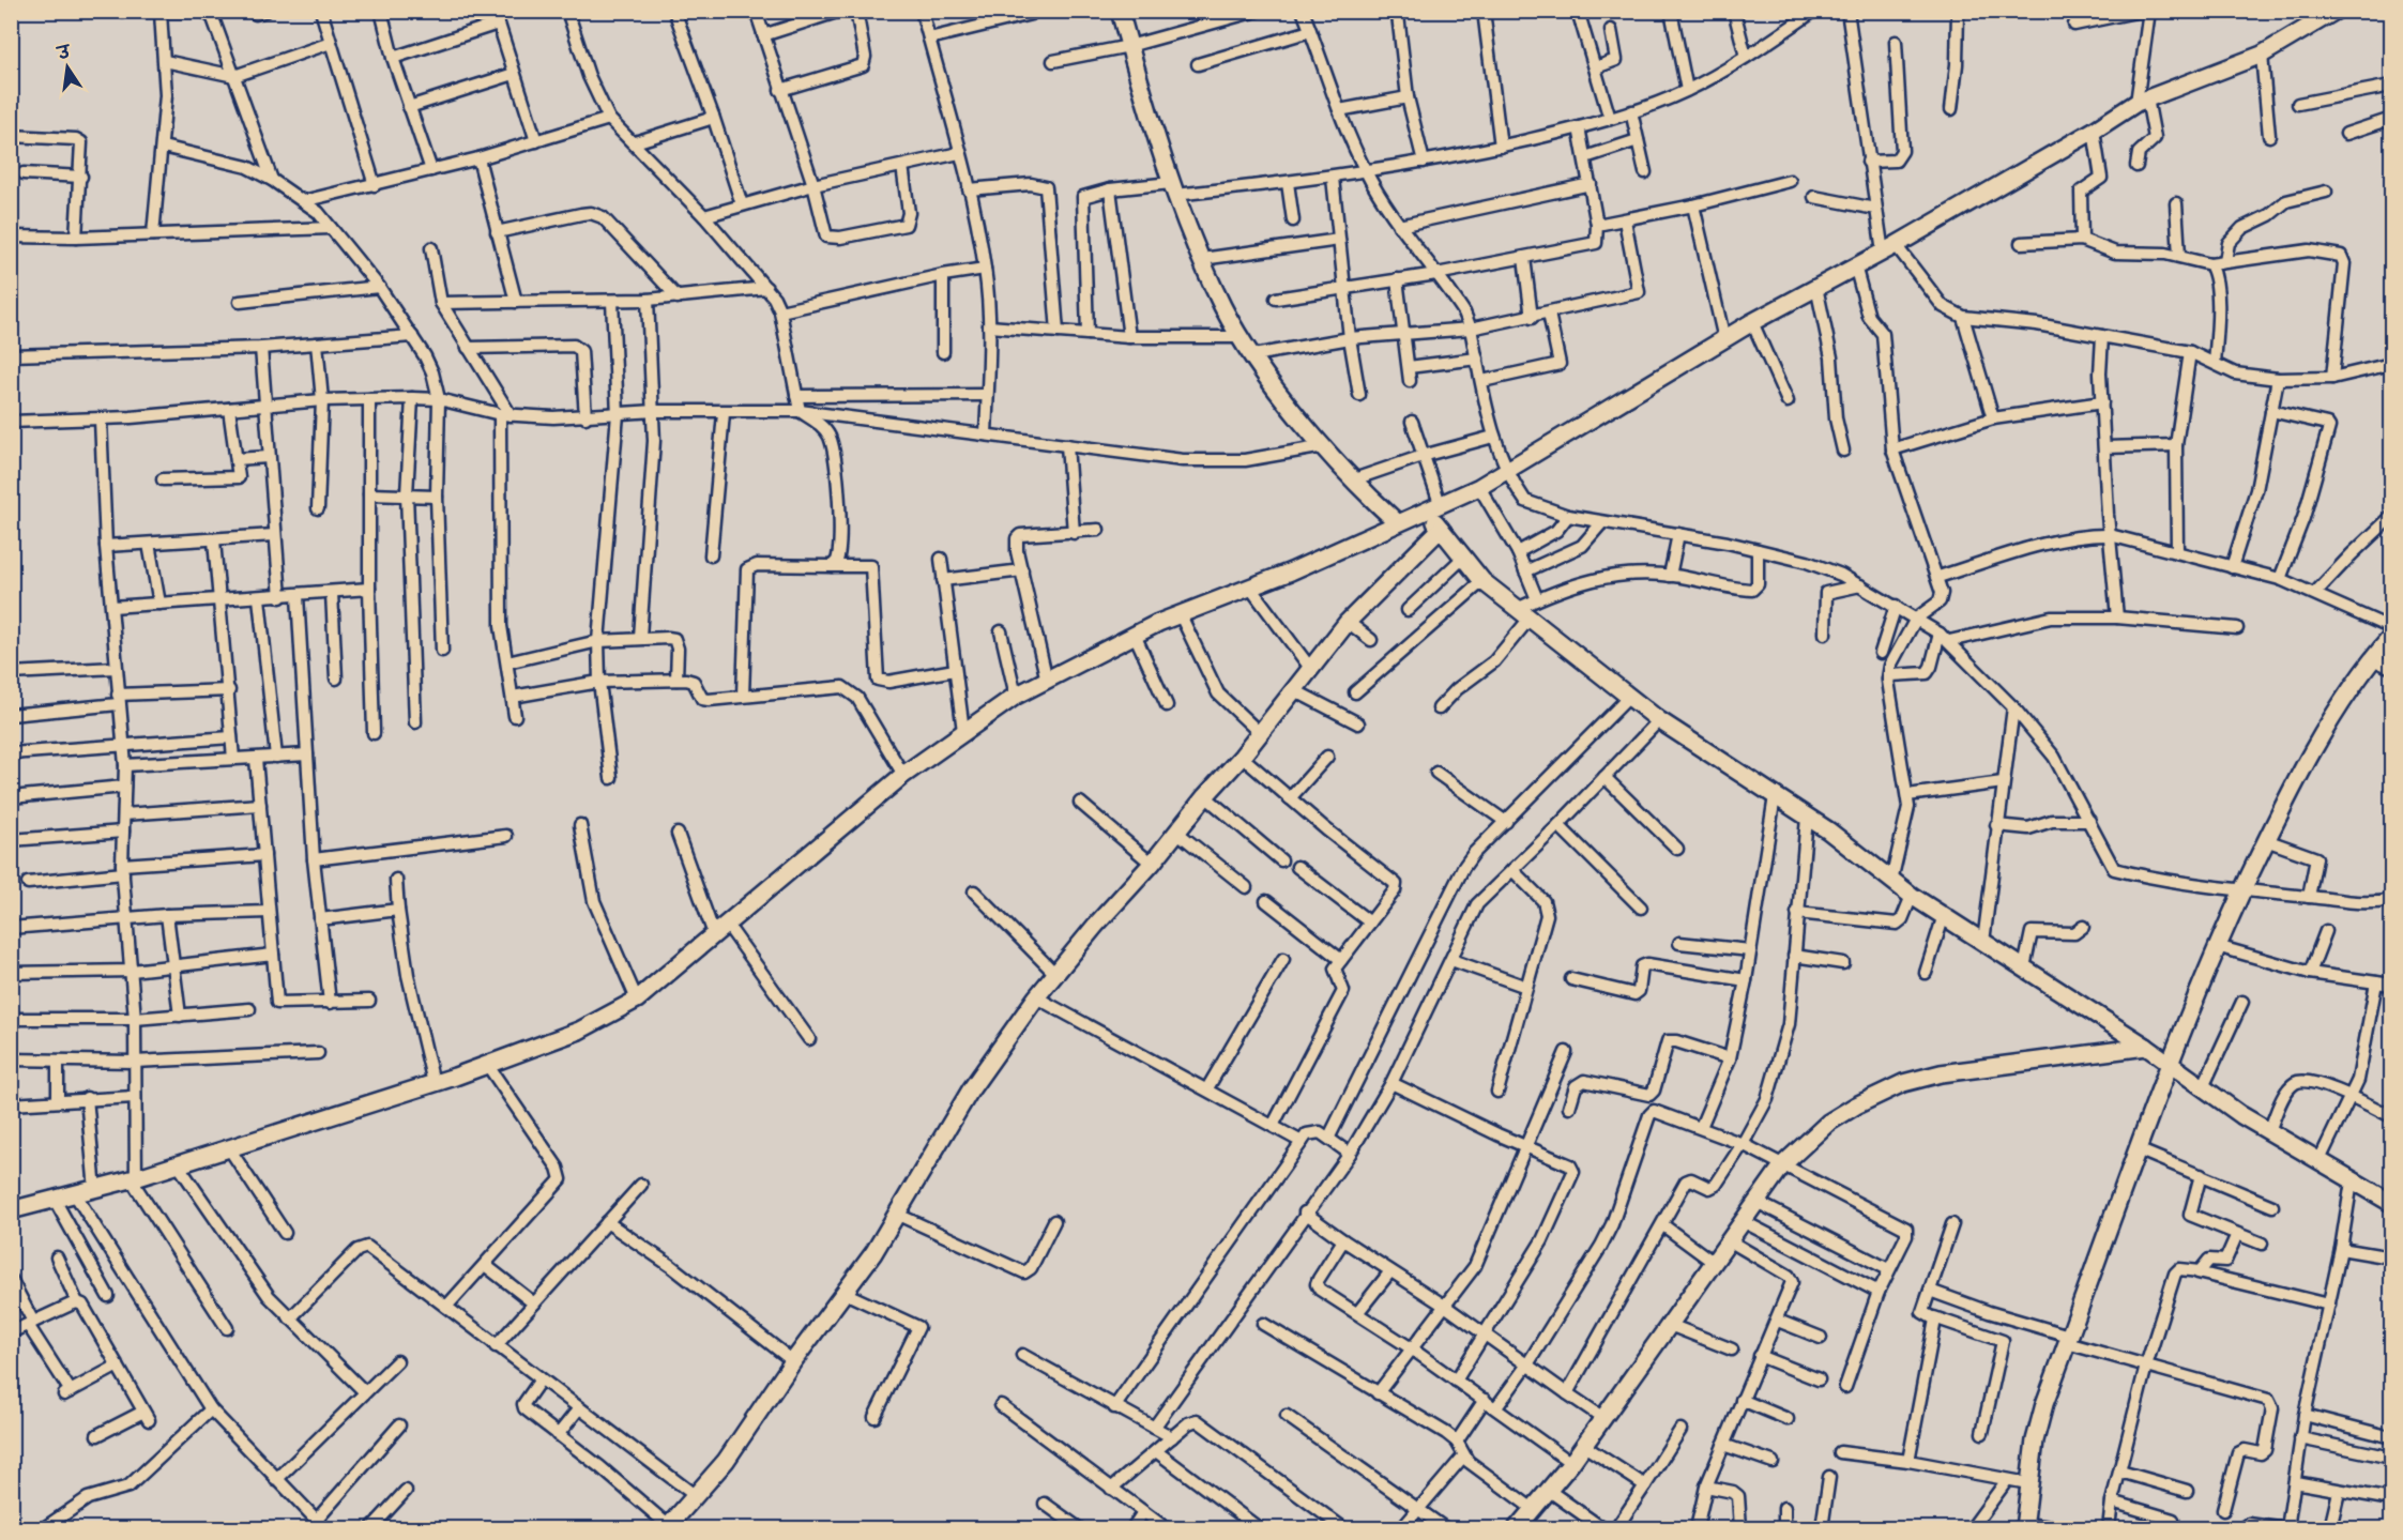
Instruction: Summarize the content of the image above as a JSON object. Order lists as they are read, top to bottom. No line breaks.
{"north":"top"}
